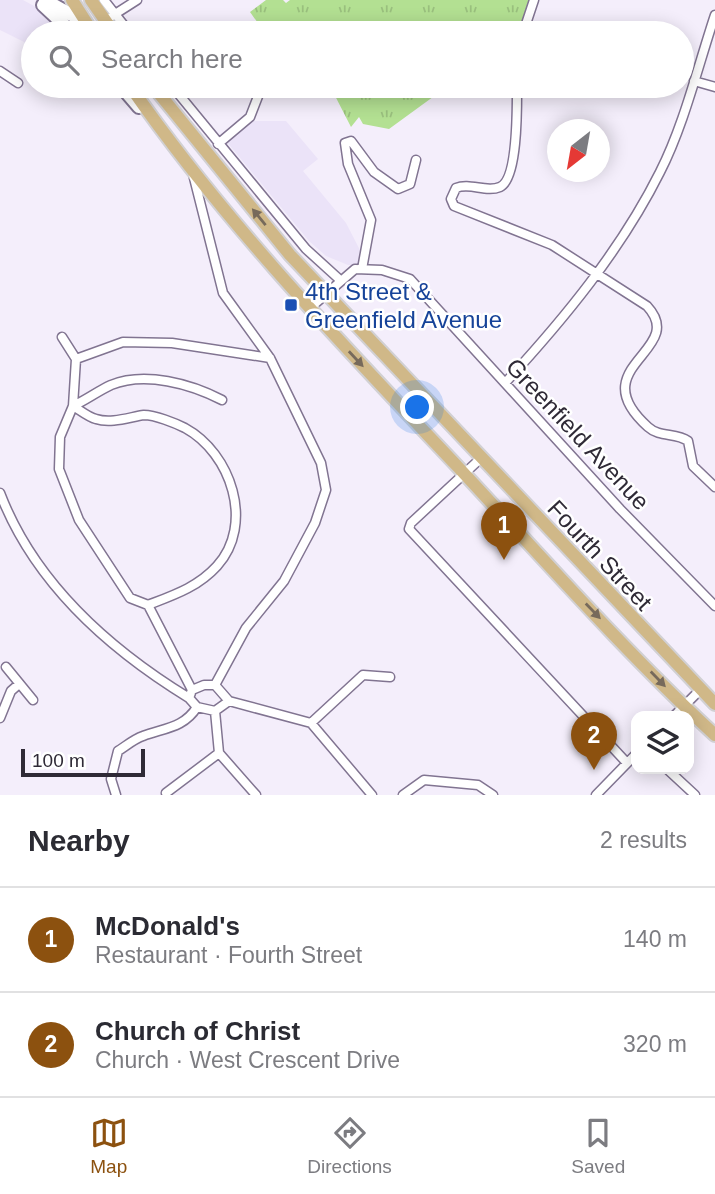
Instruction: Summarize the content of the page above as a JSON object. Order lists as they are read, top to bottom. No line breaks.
{"streets":{"main road":["Fourth Street"],"street":["Greenfield Avenue"]},"places":{"transit":["4th Street & Greenfield Avenue"]},"scale_bar":"100 m","north":"bottom left","page":{"search":"Search here","pins":["1","2"],"scale":"100 m","heading":["Nearby","2 results"],"list":[{"mark":"1","name":"McDonald's","note":"Restaurant · Fourth Street","value":"140 m"},{"mark":"2","name":"Church of Christ","note":"Church · West Crescent Drive","value":"320 m"}],"nav":["Map","Directions","Saved"]}}
